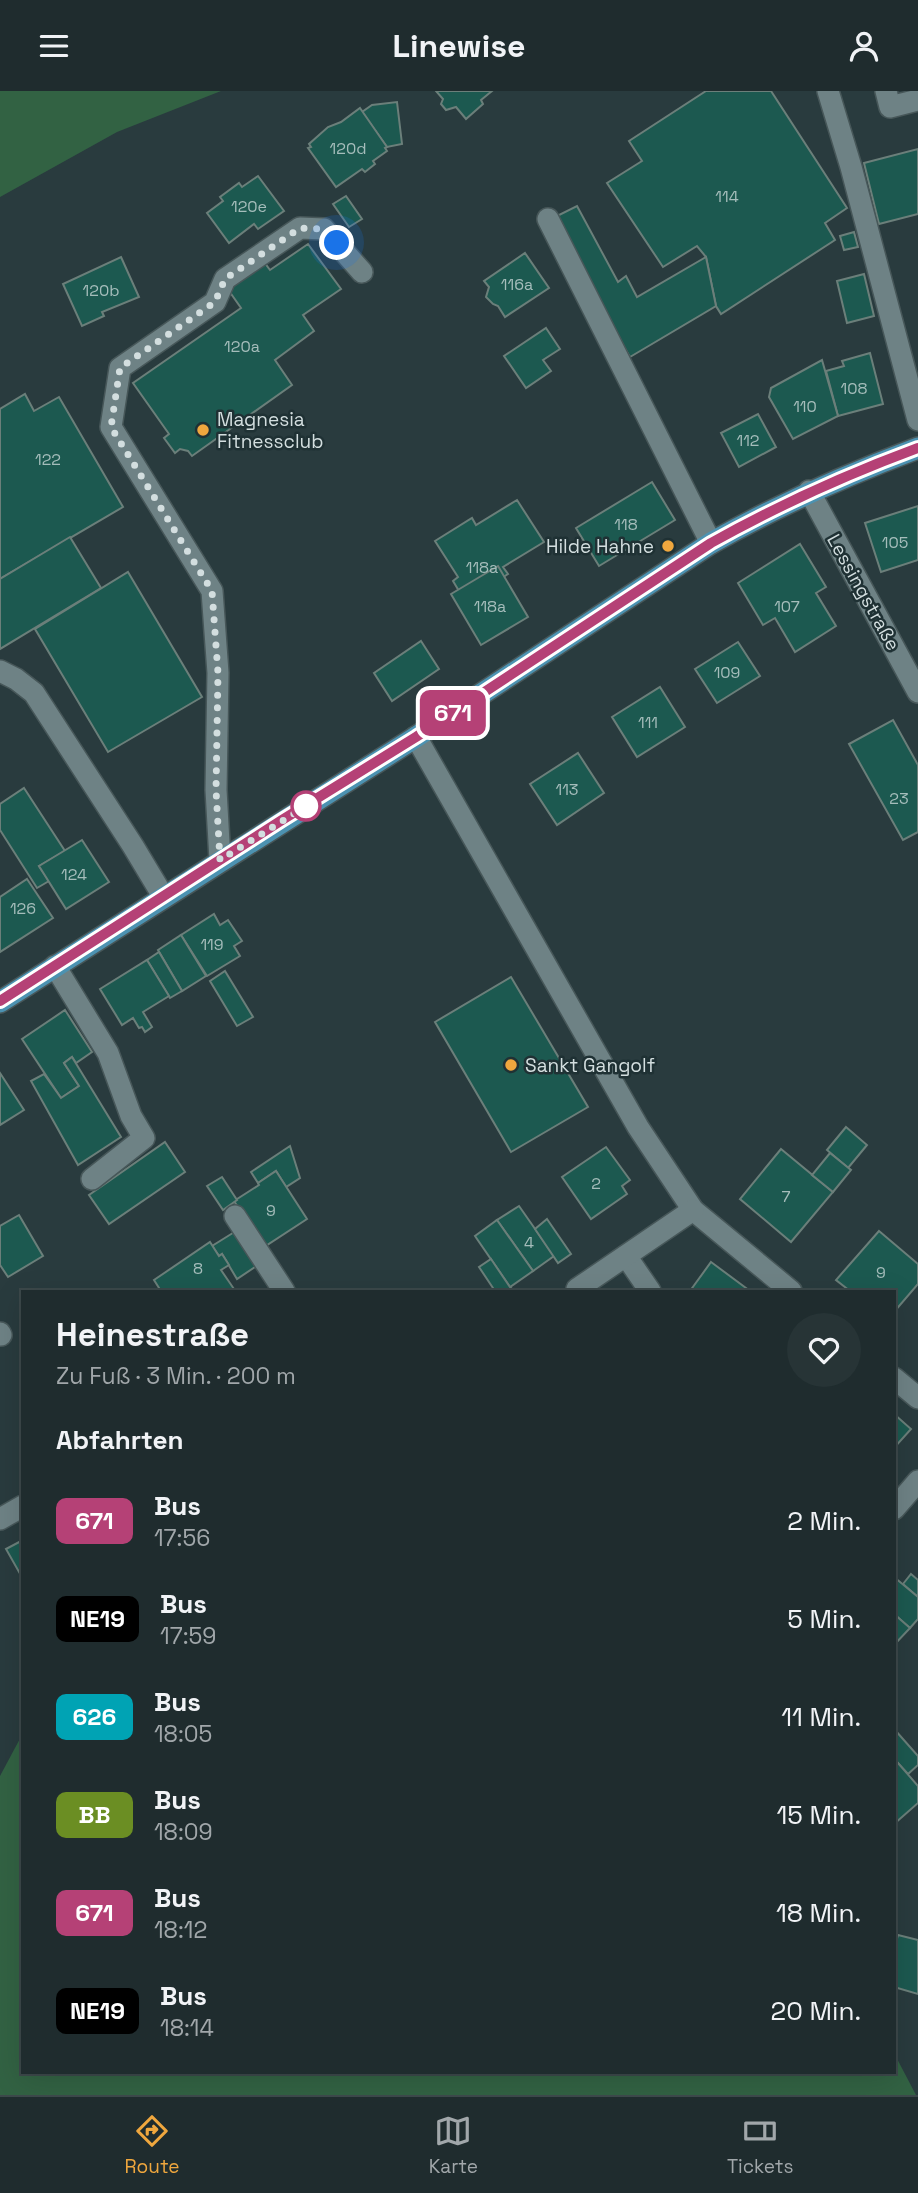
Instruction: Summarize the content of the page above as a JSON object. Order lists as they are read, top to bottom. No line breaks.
{"streets":{"street":["Lessingstraße"]},"places":["Magnesia Fitnessclub","Hilde Hahne","Sankt Gangolf"],"lines":["bus line 671"],"house_numbers":["120d","114","120e","116a","120b","120a","108","110","112","122","118","105","118a","118a","107","109","111","113","23","124","126","119","2","7","9","4","8","9"],"page":{"header":"Linewise","on_map":"671","heading":[["Heinestraße","Zu Fuß · 3 Min. · 200 m"],"Abfahrten"],"list":[{"mark":"671","name":"Bus","note":"17:56","value":"2 Min."},{"mark":"NE19","name":"Bus","note":"17:59","value":"5 Min."},{"mark":"626","name":"Bus","note":"18:05","value":"11 Min."},{"mark":"BB","name":"Bus","note":"18:09","value":"15 Min."},{"mark":"671","name":"Bus","note":"18:12","value":"18 Min."},{"mark":"NE19","name":"Bus","note":"18:14","value":"20 Min."}],"tabs":["Route","Karte","Tickets"]}}
